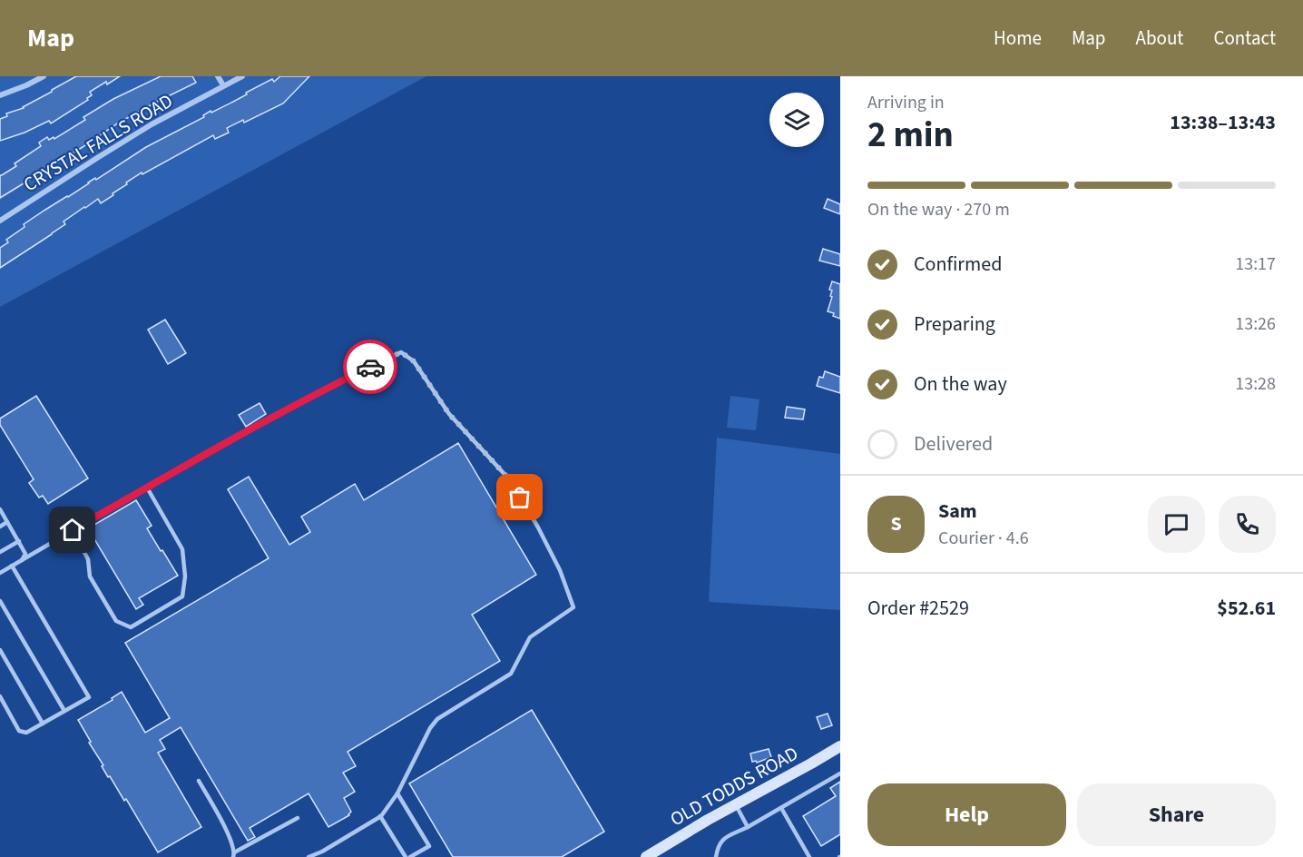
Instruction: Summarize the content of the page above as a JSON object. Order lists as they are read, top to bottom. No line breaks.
{"streets":{"main road":["OLD TODDS ROAD"],"street":["CRYSTAL FALLS ROAD"]},"page":{"header":"Map","nav":["Home","Map","About","Contact"],"heading":["2 min","Arriving in","13:38–13:43"],"panel":["Sam","Courier · 4.6","Order #2529","$52.61"],"bar":"On the way · 270 m","list":[["Confirmed","13:17"],["Preparing","13:26"],["On the way","13:28"],"Delivered"],"round":"S","buttons":["Help","Share"]}}
